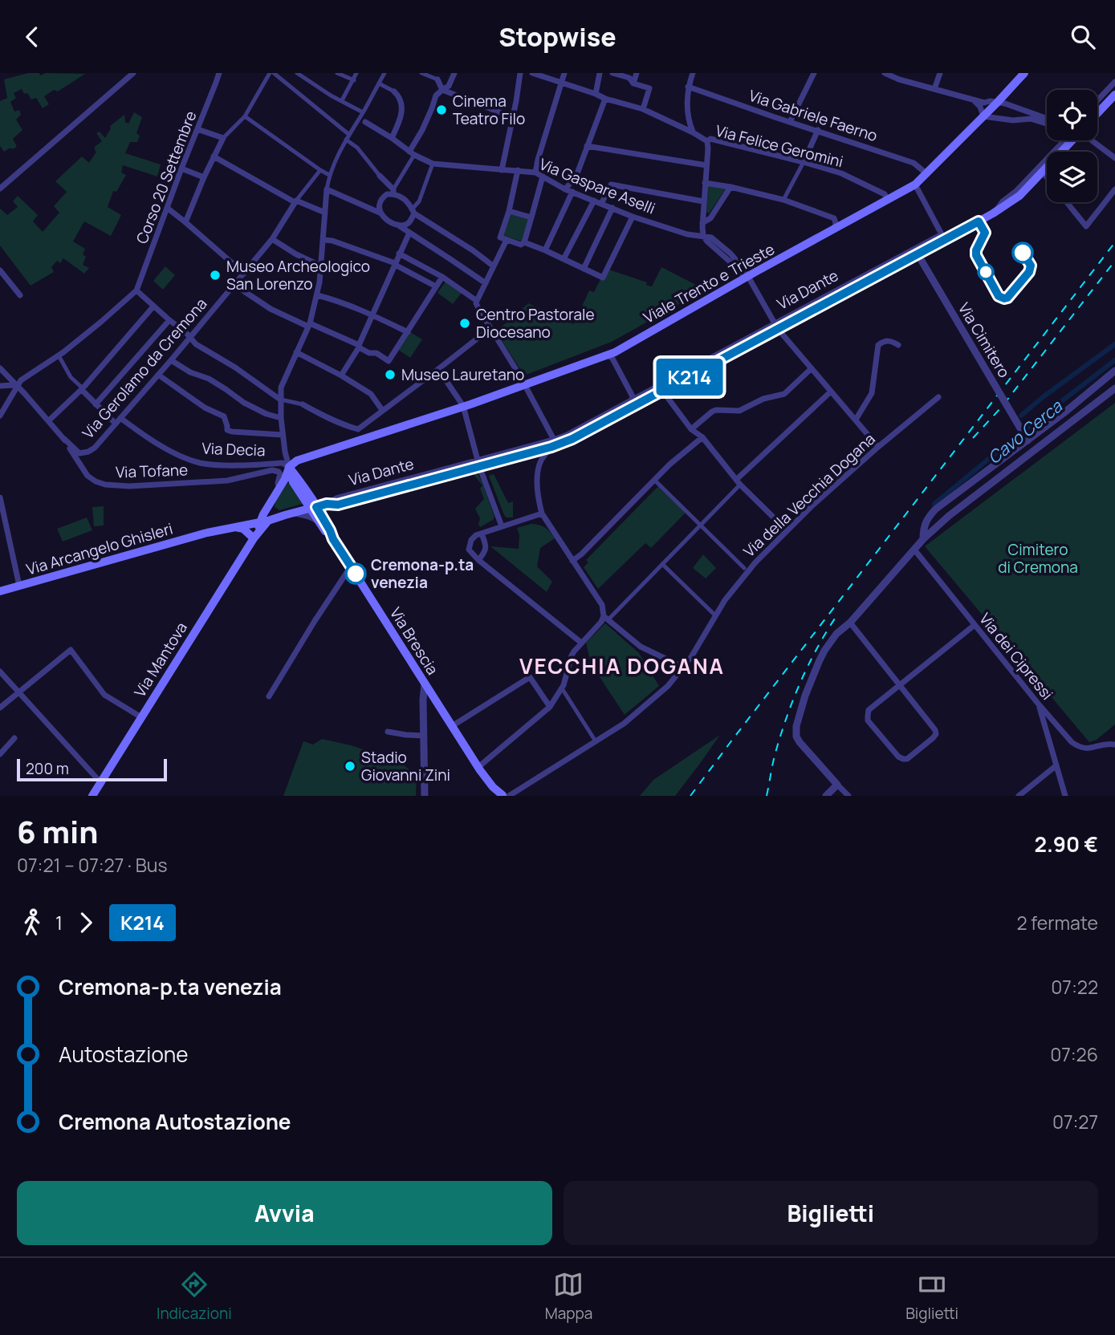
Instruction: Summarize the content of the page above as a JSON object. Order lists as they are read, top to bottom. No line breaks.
{"streets":{"main road":["Viale Trento e Trieste","Via Dante","Via Arcangelo Ghisleri","Via Brescia","Via Mantova"],"street":["Via Gabriele Faerno","Via Felice Geromini","Corso 20 Settembre","Via Gaspare Aselli","Via Cimitero","Via Gerolamo da Cremona","Via Decia","Via Tofane","Via della Vecchia Dogana","Via dei Cipressi"]},"crossings":[["Via Gabriele Faerno","Viale Trento e Trieste"],["Via Felice Geromini","Viale Trento e Trieste"],["Via Gaspare Aselli","Viale Trento e Trieste"],["Via Gaspare Aselli","Via Dante"],["Via Gaspare Aselli","Via della Vecchia Dogana"],["Viale Trento e Trieste","Via Decia"],["Viale Trento e Trieste","Via Mantova"],["Via Dante","Via Cimitero"],["Via Dante","Via Arcangelo Ghisleri"],["Via Dante","Via Brescia"],["Via Dante","Via Mantova"],["Via Gerolamo da Cremona","Via Decia"],["Via Gerolamo da Cremona","Via Tofane"],["Via Decia","Via Mantova"],["Via Arcangelo Ghisleri","Via Mantova"]],"districts":["VECCHIA DOGANA"],"water":["Cavo Cerca"],"parks":["Cimitero di Cremona"],"places":["Cinema Teatro Filo","Museo Archeologico San Lorenzo","Centro Pastorale Diocesano","Museo Lauretano","Cremona-p.ta venezia","Stadio Giovanni Zini"],"lines":["bus line K214"],"scale_bar":"200 m","page":{"header":"Stopwise","on_map":"K214","scale":"200 m","heading":["6 min","07:21 – 07:27 · Bus","2.90 €"],"legs":["1","K214","2 fermate"],"list":[{"name":"Cremona-p.ta venezia","value":"07:22"},{"name":"Autostazione","value":"07:26"},{"name":"Cremona Autostazione","value":"07:27"}],"buttons":["Avvia","Biglietti"],"tabs":["Indicazioni","Mappa","Biglietti"]}}
